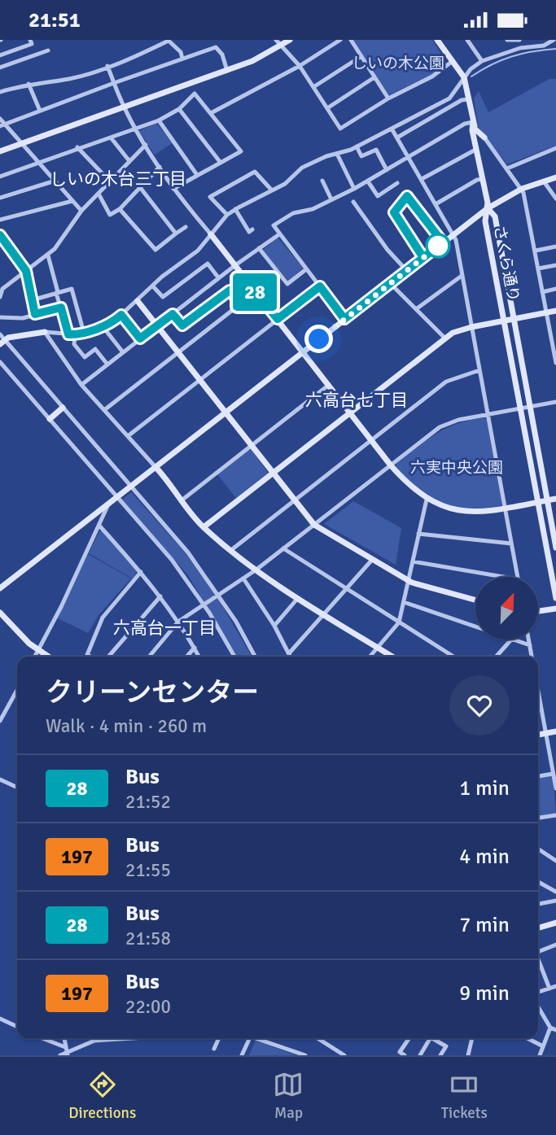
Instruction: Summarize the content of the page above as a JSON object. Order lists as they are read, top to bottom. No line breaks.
{"streets":{"street":["さくら通り"]},"districts":["しいの木台三丁目","六高台七丁目","六高台一丁目"],"parks":["しいの木公園","六実中央公園"],"lines":["bus line 28"],"north":"top right","page":{"status":"21:51","on_map":"28","heading":["クリーンセンター","Walk · 4 min · 260 m"],"list":[{"mark":"28","name":"Bus","note":"21:52","value":"1 min"},{"mark":"197","name":"Bus","note":"21:55","value":"4 min"},{"mark":"28","name":"Bus","note":"21:58","value":"7 min"},{"mark":"197","name":"Bus","note":"22:00","value":"9 min"}],"tabs":["Directions","Map","Tickets"]}}
